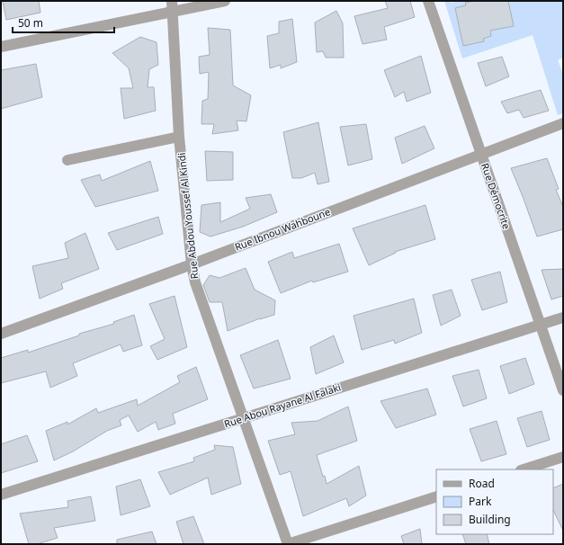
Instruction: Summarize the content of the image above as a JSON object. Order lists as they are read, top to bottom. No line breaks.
{"streets":{"street":["Rue Démocrite","Rue Abdou Youssef Al Kindi","Rue Ibnou Wahboune","Rue Abou Rayane Al Falaki"]},"crossings":[["Rue Démocrite","Rue Ibnou Wahboune"],["Rue Démocrite","Rue Abou Rayane Al Falaki"],["Rue Abdou Youssef Al Kindi","Rue Ibnou Wahboune"],["Rue Abdou Youssef Al Kindi","Rue Abou Rayane Al Falaki"]],"legend":["Road","Park","Building"],"scale_bar":"50 m"}
